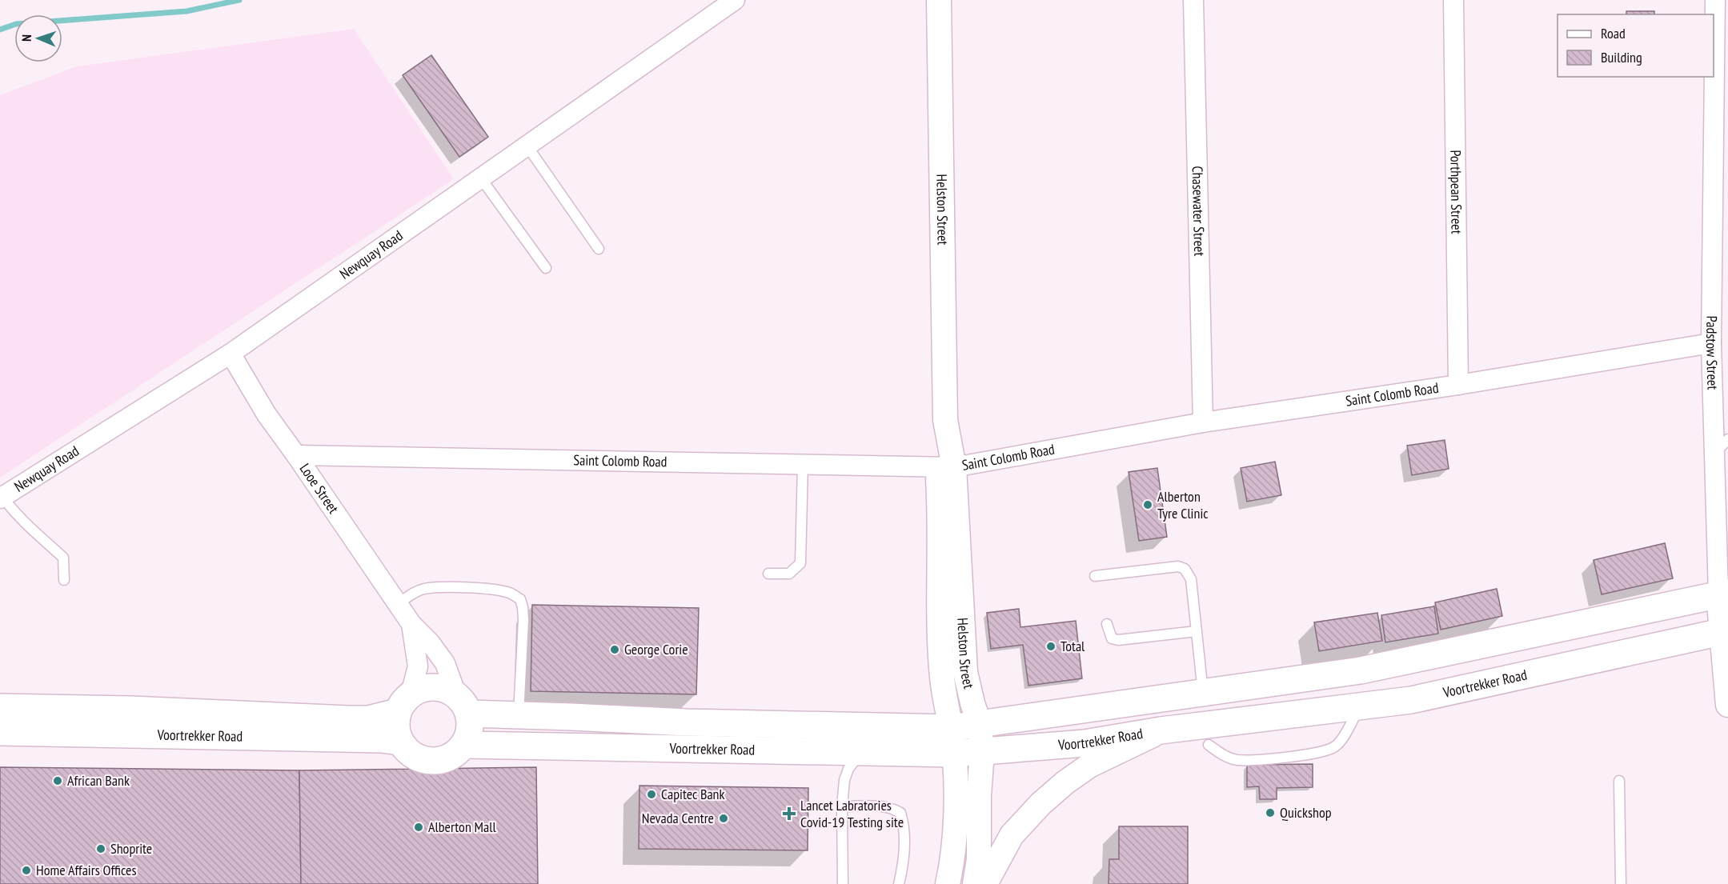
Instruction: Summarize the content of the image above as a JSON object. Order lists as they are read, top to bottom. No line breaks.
{"streets":{"main road":["Voortrekker Road"],"street":["Porthpean Street","Helston Street","Chasewater Street","Newquay Road","Padstow Street","Saint Colomb Road","Looe Street"]},"crossings":[["Porthpean Street","Saint Colomb Road"],["Helston Street","Saint Colomb Road"],["Helston Street","Voortrekker Road"],["Chasewater Street","Saint Colomb Road"],["Newquay Road","Looe Street"],["Padstow Street","Saint Colomb Road"],["Padstow Street","Voortrekker Road"],["Saint Colomb Road","Looe Street"],["Looe Street","Voortrekker Road"]],"places":{"other":["Alberton Tyre Clinic","Total","George Corie","African Bank","Capitec Bank","Quickshop","Nevada Centre","Alberton Mall","Shoprite","Home Affairs Offices"],"health":["Lancet Labratories Covid-19 Testing site"]},"legend":["Road","Building"],"north":"left"}
